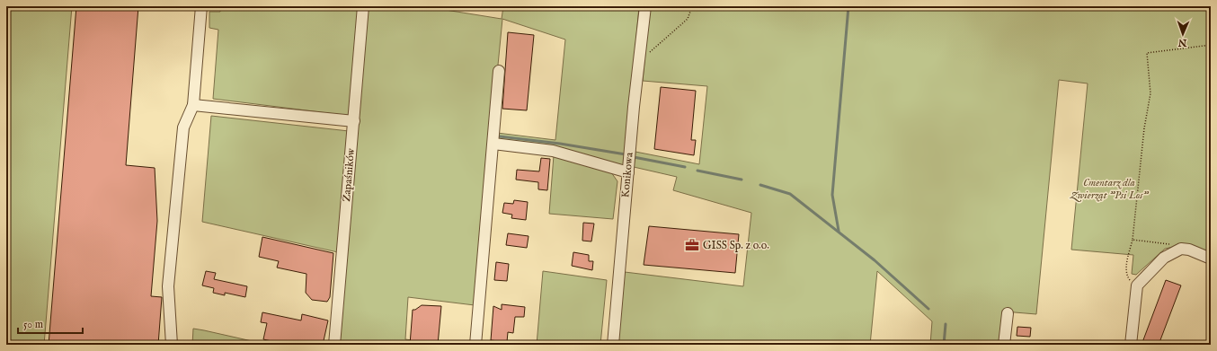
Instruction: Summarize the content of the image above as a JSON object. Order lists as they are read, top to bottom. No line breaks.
{"streets":{"street":["Zapaśników","Konikowa"]},"parks":["Cmentarz dla Zwierząt \"Psi Los\""],"places":{"office":["GISS Sp. z o.o."]},"scale_bar":"50 m","north":"bottom"}
